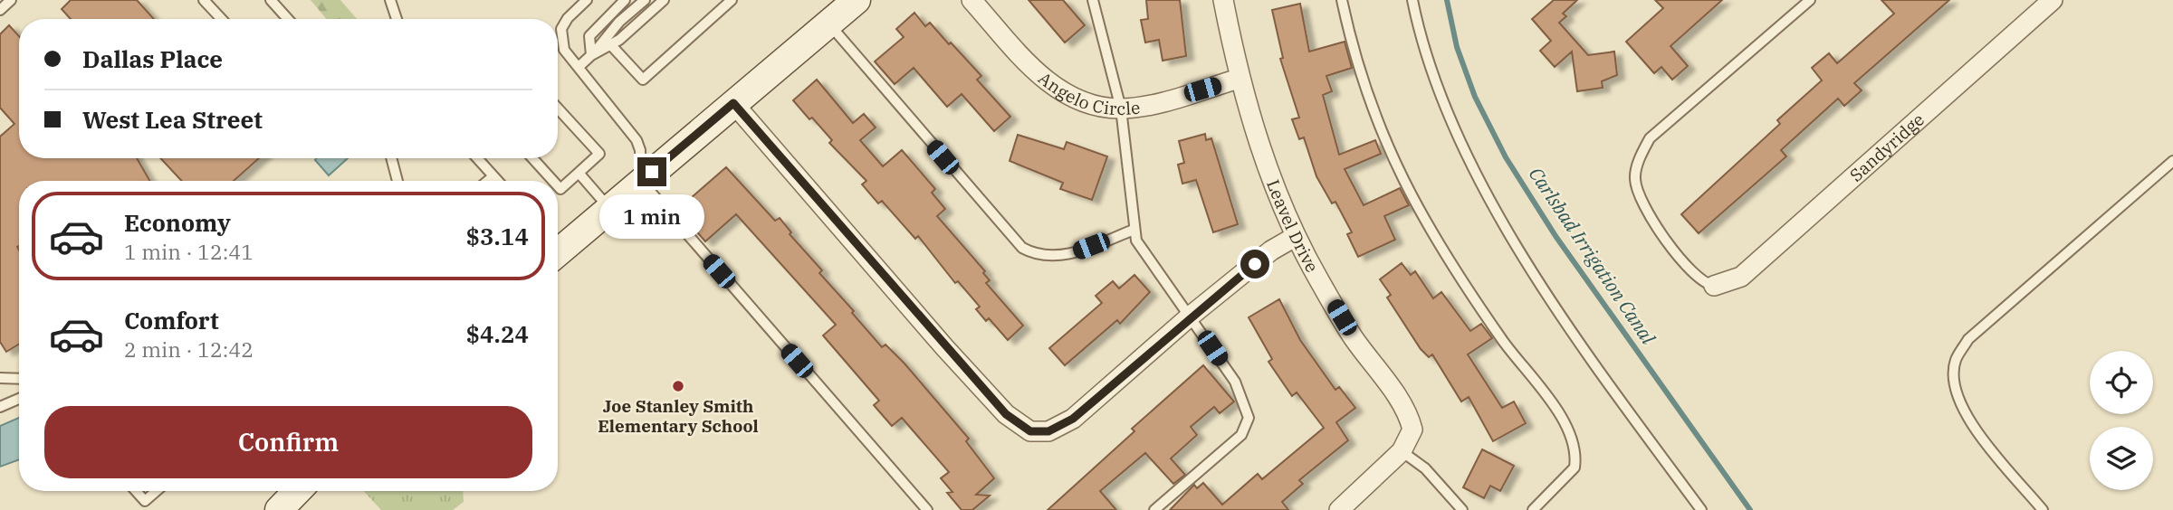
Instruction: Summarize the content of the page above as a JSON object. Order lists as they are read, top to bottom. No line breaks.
{"streets":{"street":["Angelo Circle","Sandyridge","Leavel Drive"]},"crossings":[["Angelo Circle","Leavel Drive"]],"water":["Carlsbad Irrigation Canal"],"places":["Joe Stanley Smith Elementary School"],"page":{"banner":["Dallas Place","West Lea Street"],"list":[{"name":"Economy","note":"1 min · 12:41","value":"$3.14"},{"name":"Comfort","note":"2 min · 12:42","value":"$4.24"}],"bubble":"1 min","buttons":"Confirm"}}
